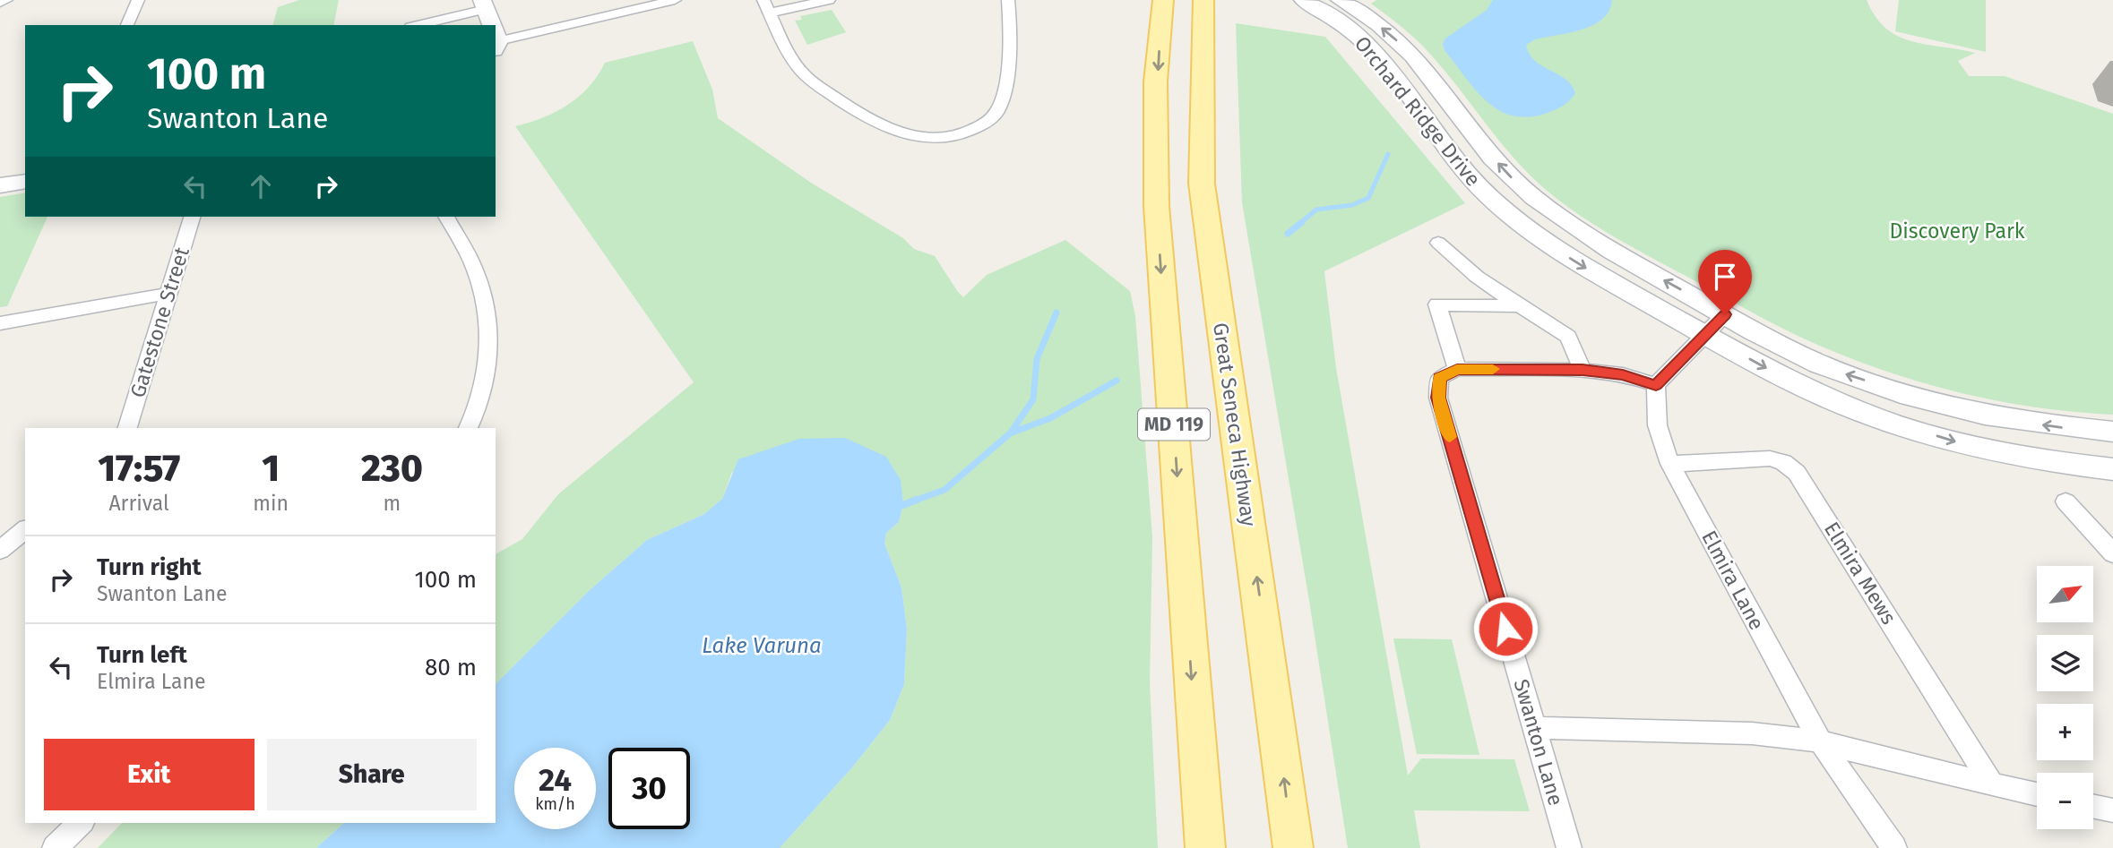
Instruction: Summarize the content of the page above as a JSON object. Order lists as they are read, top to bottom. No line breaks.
{"streets":{"main road":["MD 119","Great Seneca Highway"],"street":["Orchard Ridge Drive","Gatestone Street","Elmira Mews","Elmira Lane","Swanton Lane"]},"crossings":[["Elmira Mews","Elmira Lane"]],"water":["Lake Varuna"],"parks":["Discovery Park"],"north":"top right","page":{"turn":["100 m","Swanton Lane"],"eta":["17:57","Arrival","1","min","230","m"],"list":[{"name":"Turn right","note":"Swanton Lane","value":"100 m"},{"name":"Turn left","note":"Elmira Lane","value":"80 m"}],"map_buttons":["+","−"],"buttons":["Exit","Share"],"speed":"24 km/h","limit":"30"}}
